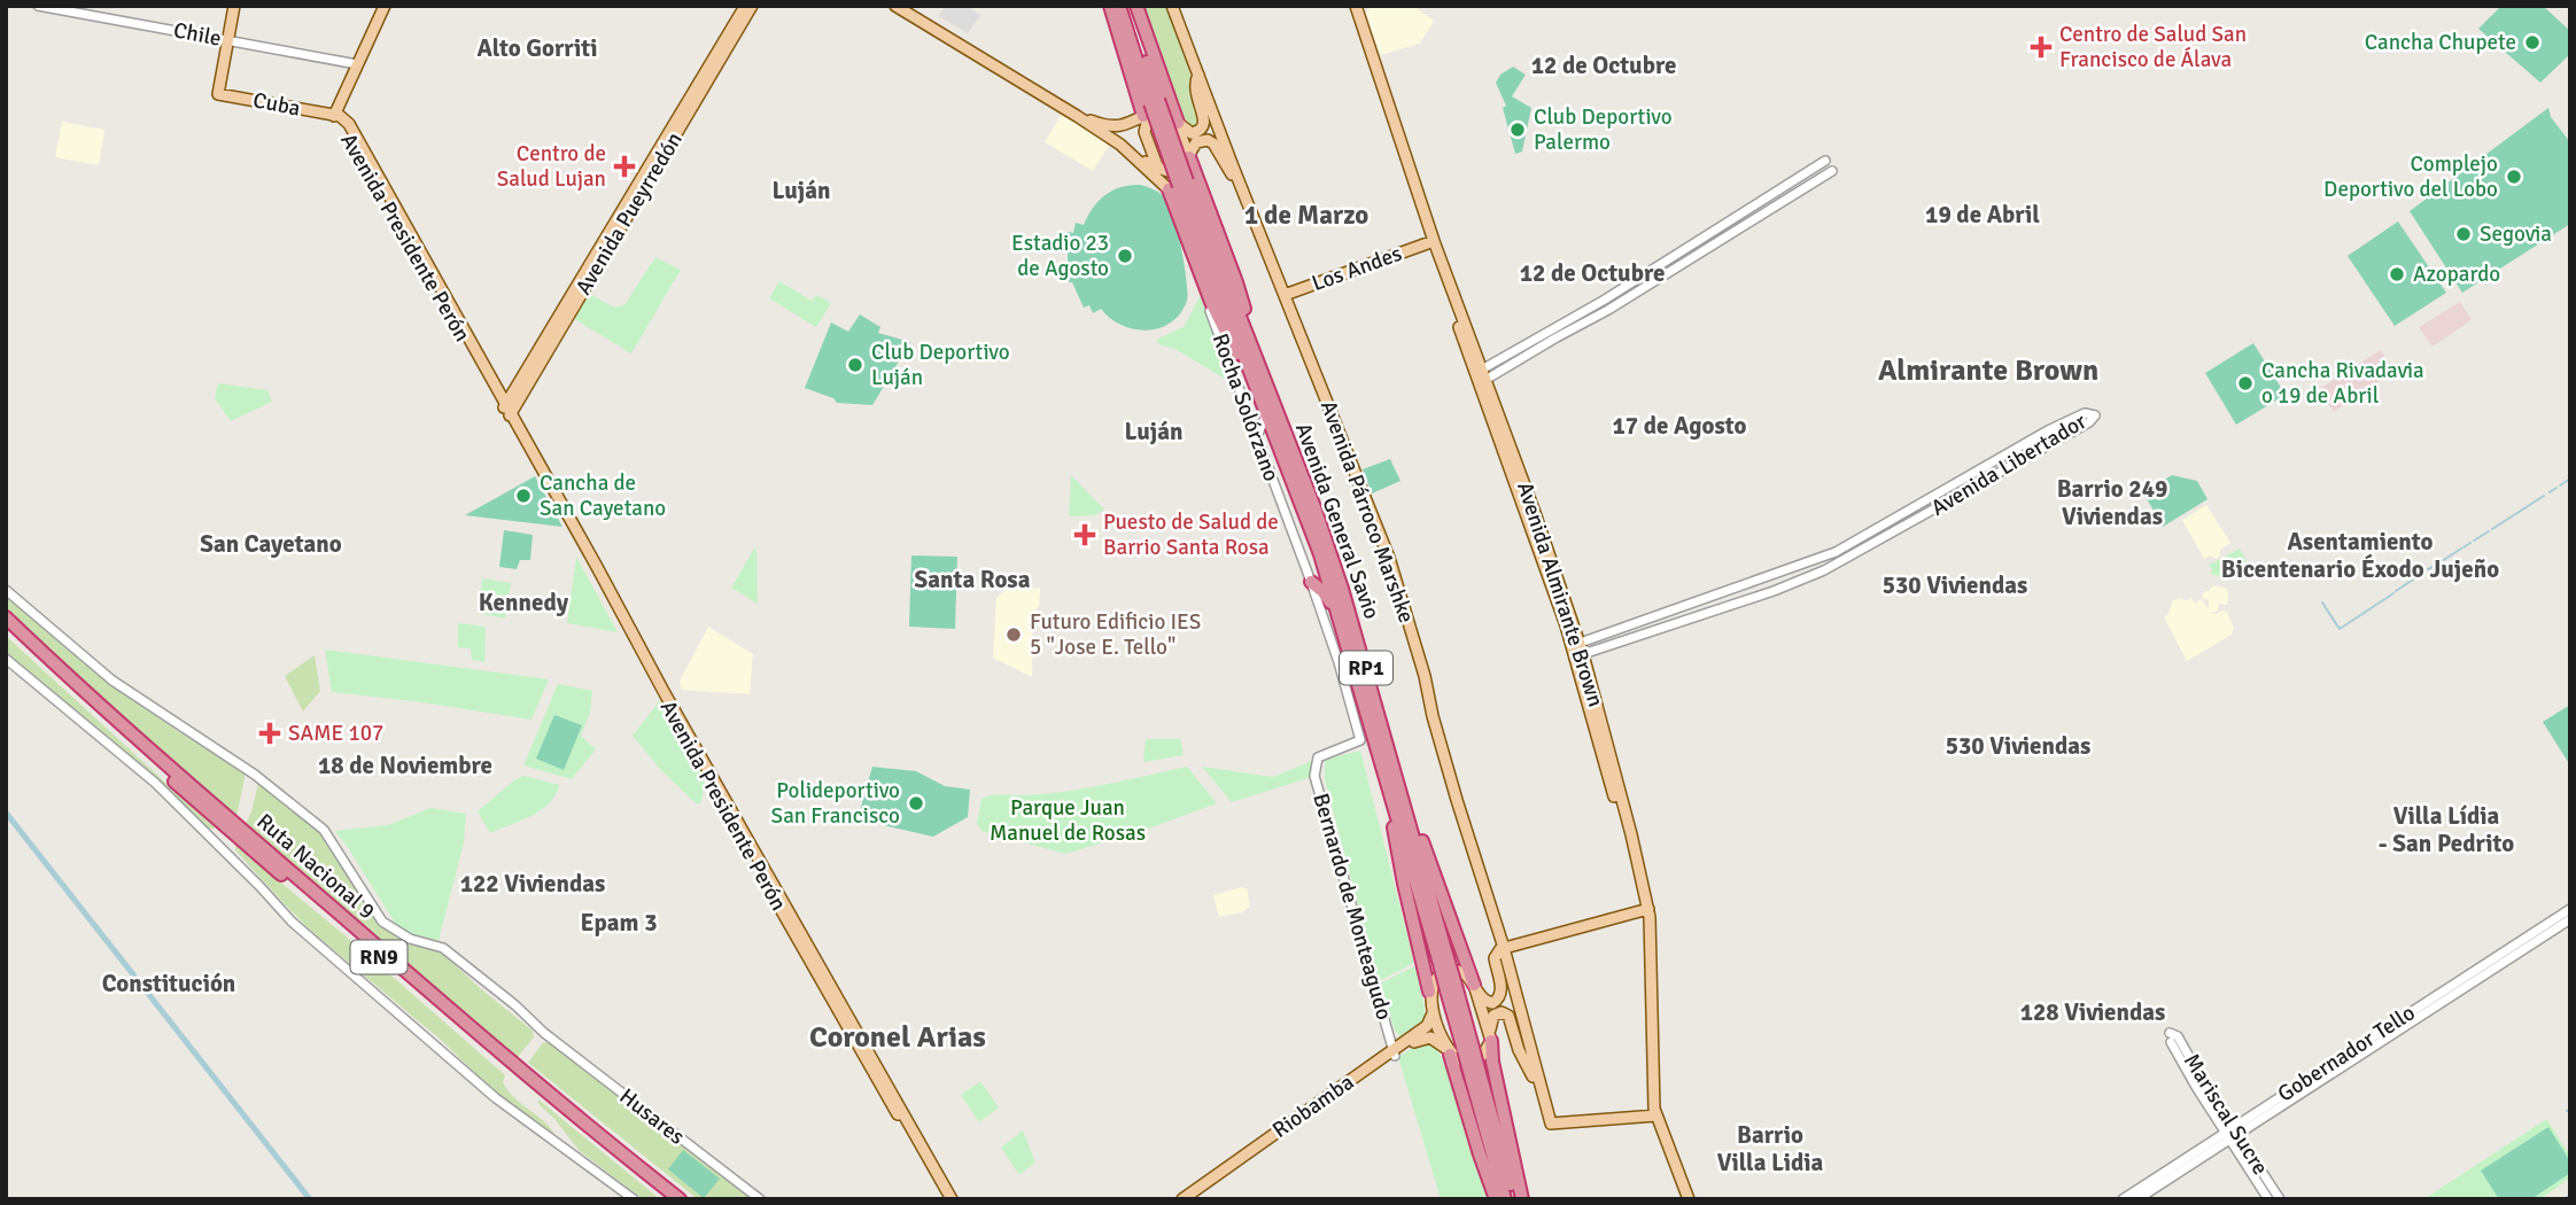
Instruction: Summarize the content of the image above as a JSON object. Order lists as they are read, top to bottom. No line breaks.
{"streets":{"highway":["Avenida General Savio","RP1","Ruta Nacional 9","RN9"],"main road":["Cuba","Avenida Pueyrredón","Avenida Presidente Perón","Los Andes","Avenida Párroco Marshke","Avenida Almirante Brown","Riobamba"],"street":["Chile","Rocha Solórzano","Avenida Libertador","Bernardo de Monteagudo","Gobernador Tello","Mariscal Sucre","Husares"]},"crossings":[["Chile","Cuba"],["Cuba","Avenida Presidente Perón"],["Avenida Pueyrredón","Avenida Presidente Perón"],["Los Andes","Avenida Párroco Marshke"],["Los Andes","Avenida Almirante Brown"],["Rocha Solórzano","Bernardo de Monteagudo"],["Avenida Libertador","Avenida Almirante Brown"],["Avenida Párroco Marshke","Avenida Almirante Brown"],["Avenida General Savio","Riobamba"],["Bernardo de Monteagudo","Riobamba"],["Gobernador Tello","Mariscal Sucre"]],"districts":["Alto Gorriti","12 de Octubre","Luján","1 de Marzo","19 de Abril","12 de Octubre","Almirante Brown","17 de Agosto","Luján","Barrio 249 Viviendas","Asentamiento Bicentenario Éxodo Jujeño","San Cayetano","Santa Rosa","530 Viviendas","Kennedy","530 Viviendas","18 de Noviembre","Villa Lídia - San Pedrito","122 Viviendas","Epam 3","Constitución","128 Viviendas","Coronel Arias","Barrio Villa Lidia"],"parks":["Parque Juan Manuel de Rosas"],"places":{"other":["Cancha Chupete","Club Deportivo Palermo","Complejo Deportivo del Lobo","Segovia","Estadio 23 de Agosto","Azopardo","Club Deportivo Luján","Cancha Rivadavia o 19 de Abril","Cancha de San Cayetano","Futuro Edificio IES 5 \"Jose E. Tello\"","Polideportivo San Francisco"],"health":["Centro de Salud San Francisco de Álava","Centro de Salud Lujan","Puesto de Salud de Barrio Santa Rosa","SAME 107"]}}
